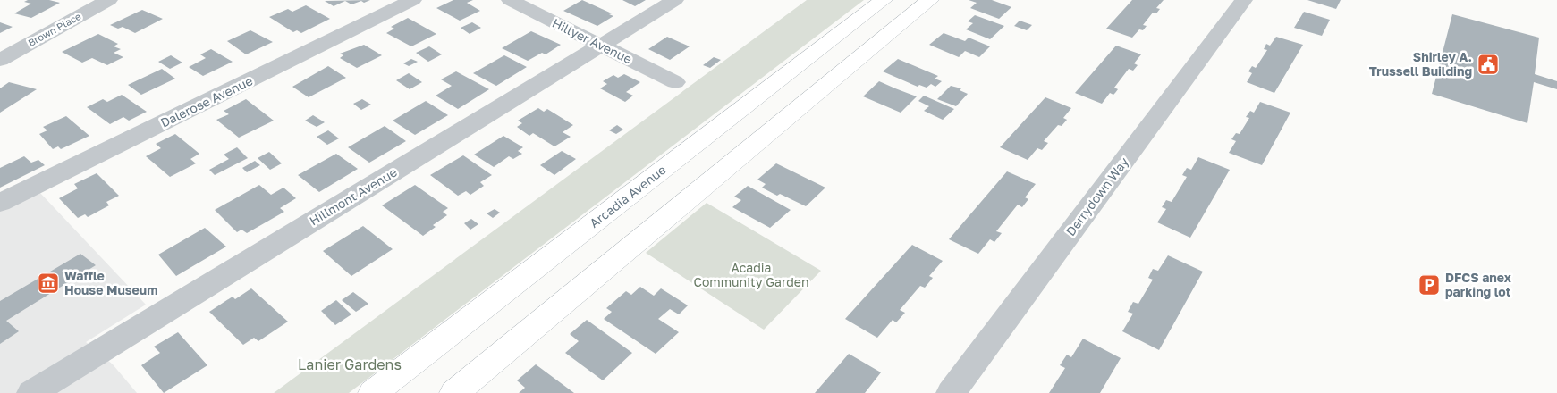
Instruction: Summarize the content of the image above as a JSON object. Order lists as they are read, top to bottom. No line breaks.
{"streets":{"street":["Brown Place","Hillyer Avenue","Dalerose Avenue","Hillmont Avenue","Arcadia Avenue","Derrydown Way"]},"crossings":[["Hillyer Avenue","Hillmont Avenue"]],"parks":["Acadia Community Garden","Lanier Gardens"],"places":{"public building":["Shirley A. Trussell Building"],"museum":["Waffle House Museum"],"parking":["DFCS anex parking lot"]}}
